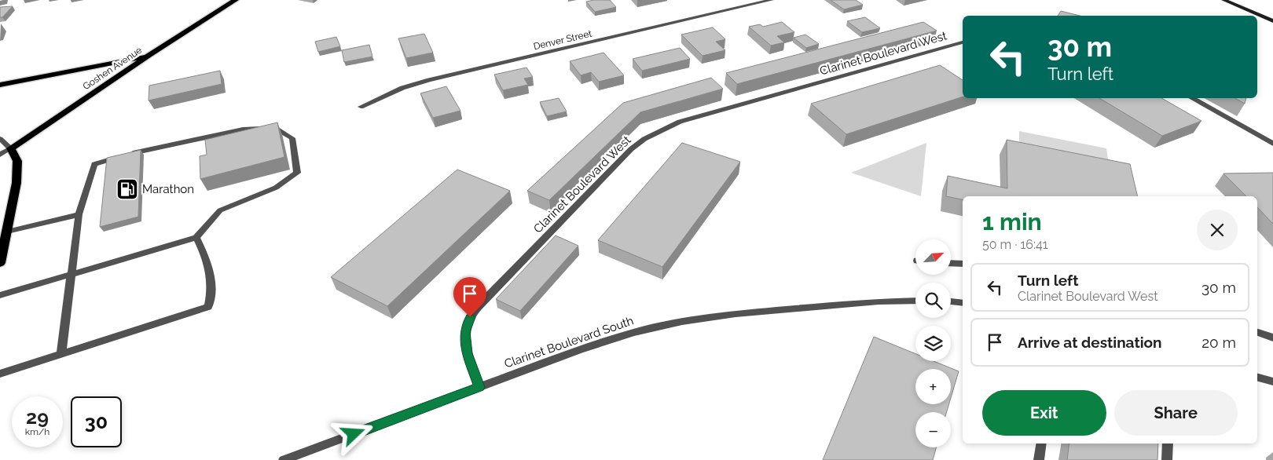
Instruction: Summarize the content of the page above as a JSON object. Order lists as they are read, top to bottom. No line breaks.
{"streets":{"main road":["Goshen Avenue"],"street":["Denver Street","Clarinet Boulevard West","Clarinet Boulevard South"]},"crossings":[["Clarinet Boulevard West","Clarinet Boulevard South"]],"places":{"fuel station":["Marathon"]},"north":"top right","page":{"turn":["30 m","Turn left"],"heading":["1 min","50 m · 16:41"],"map_buttons":["+","−"],"list":[{"name":"Turn left","note":"Clarinet Boulevard West","value":"30 m"},{"name":"Arrive at destination","value":"20 m"}],"buttons":["Exit","Share"],"speed":"29 km/h","limit":"30"}}
